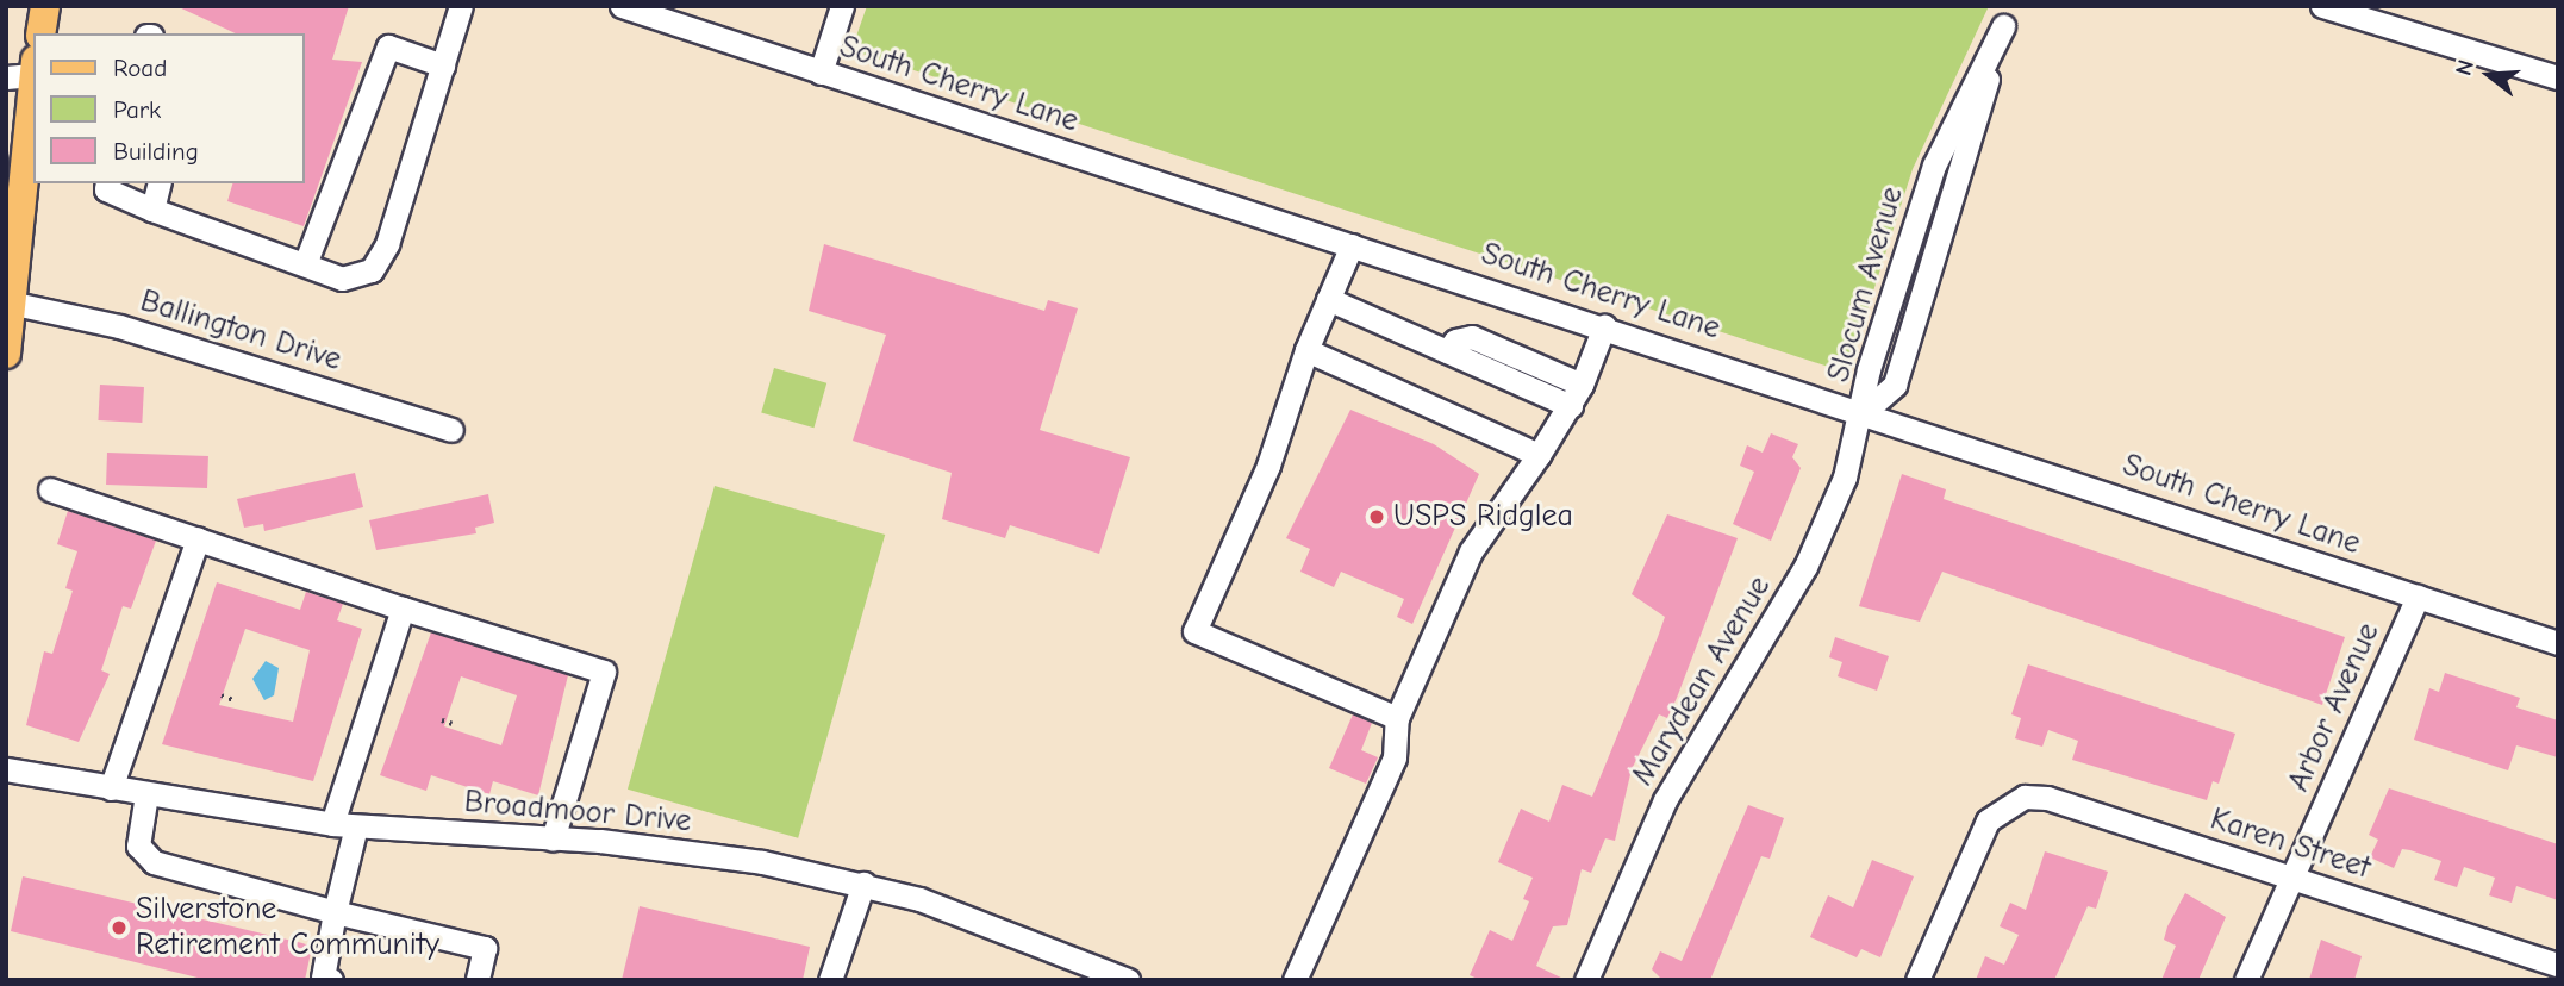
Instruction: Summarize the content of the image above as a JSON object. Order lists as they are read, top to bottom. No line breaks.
{"streets":{"street":["South Cherry Lane","Slocum Avenue","Ballington Drive","Marydean Avenue","Arbor Avenue","Broadmoor Drive","Karen Street"]},"crossings":[["South Cherry Lane","Slocum Avenue"],["South Cherry Lane","Marydean Avenue"],["South Cherry Lane","Arbor Avenue"],["Slocum Avenue","Marydean Avenue"],["Arbor Avenue","Karen Street"]],"places":["USPS Ridglea","Silverstone Retirement Community"],"legend":["Road","Park","Building"],"north":"left"}
